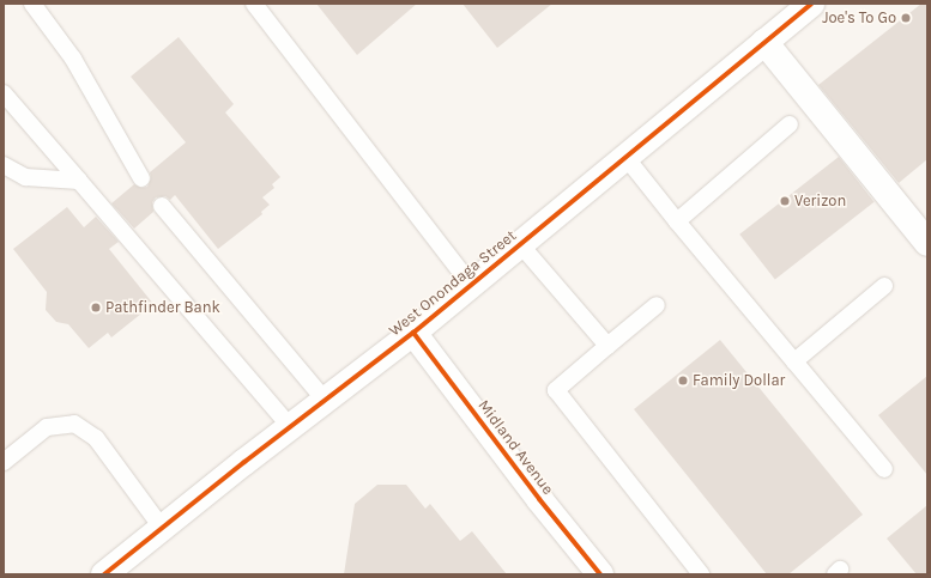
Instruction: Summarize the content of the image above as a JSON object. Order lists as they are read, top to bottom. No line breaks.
{"streets":{"main road":["West Onondaga Street","Midland Avenue"]},"crossings":[["West Onondaga Street","Midland Avenue"]],"places":["Joe's To Go","Verizon","Pathfinder Bank","Family Dollar"]}
